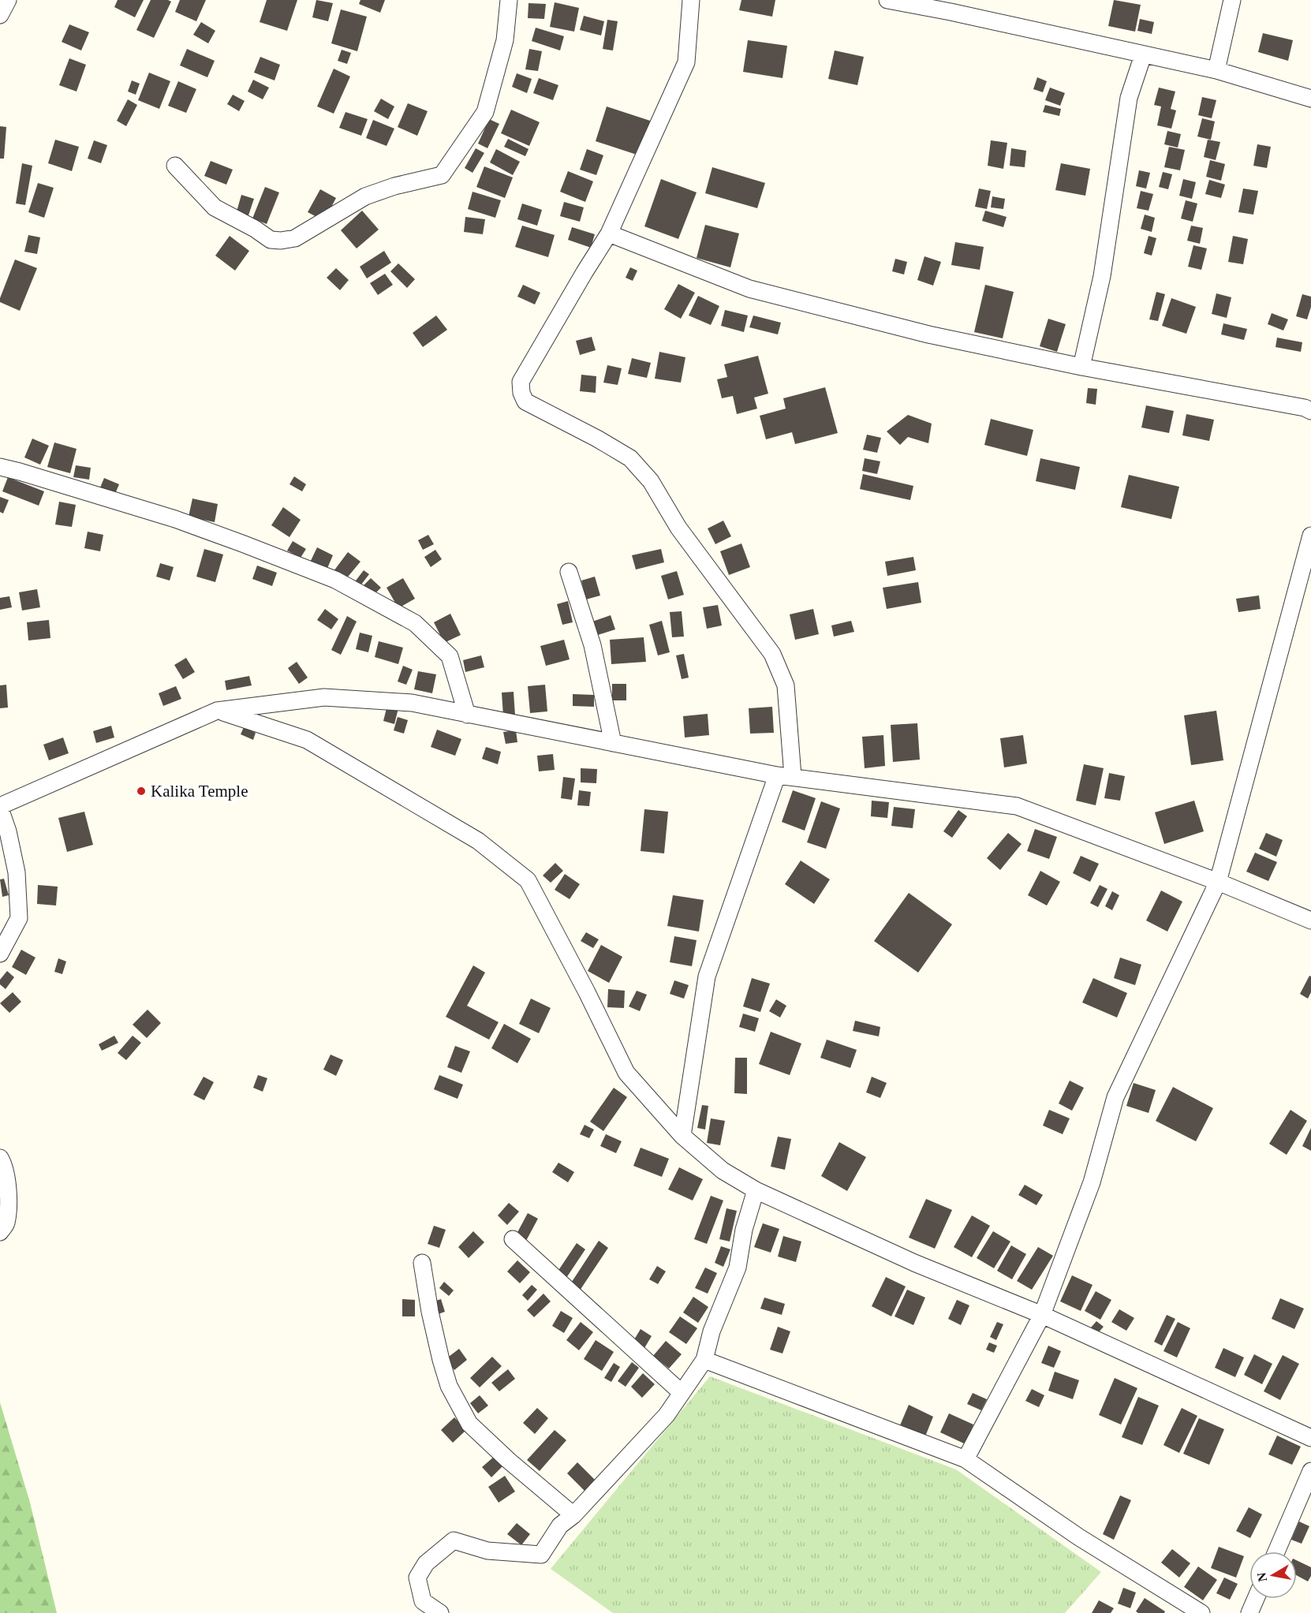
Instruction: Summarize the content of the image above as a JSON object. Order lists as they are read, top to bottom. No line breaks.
{"places":["Kalika Temple"],"north":"left"}
